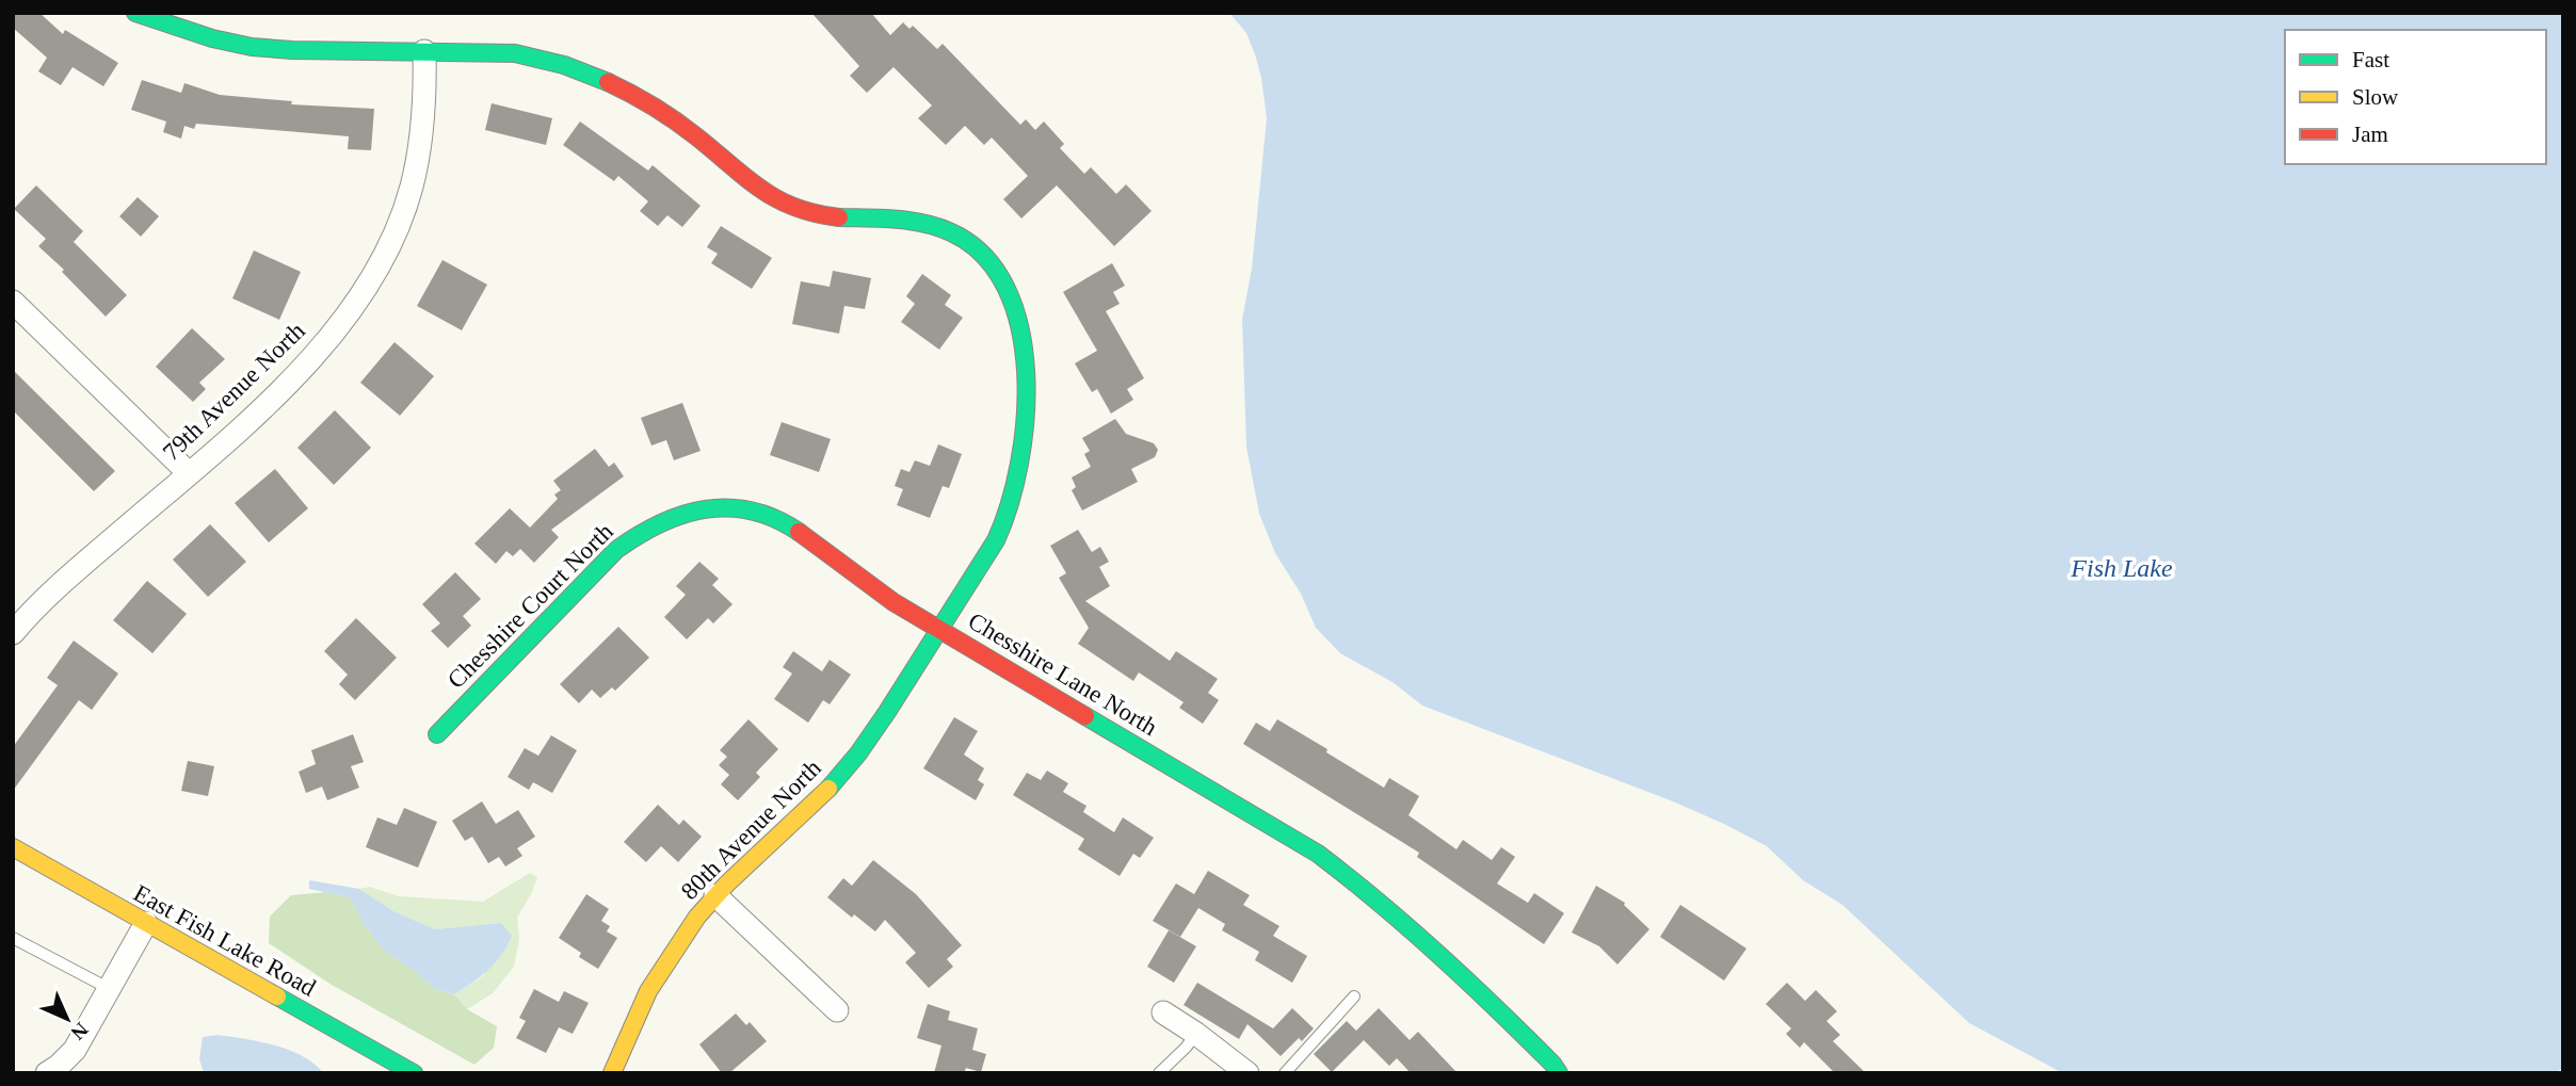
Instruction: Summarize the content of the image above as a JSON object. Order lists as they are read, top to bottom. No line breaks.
{"streets":{"street":["79th Avenue North","Chesshire Court North","Chesshire Lane North","80th Avenue North","East Fish Lake Road"]},"crossings":[["79th Avenue North","Chesshire Lane North"],["Chesshire Court North","Chesshire Lane North"],["Chesshire Court North","80th Avenue North"],["Chesshire Lane North","80th Avenue North"]],"water":["Fish Lake"],"legend":["Fast","Slow","Jam"],"north":"bottom right"}
